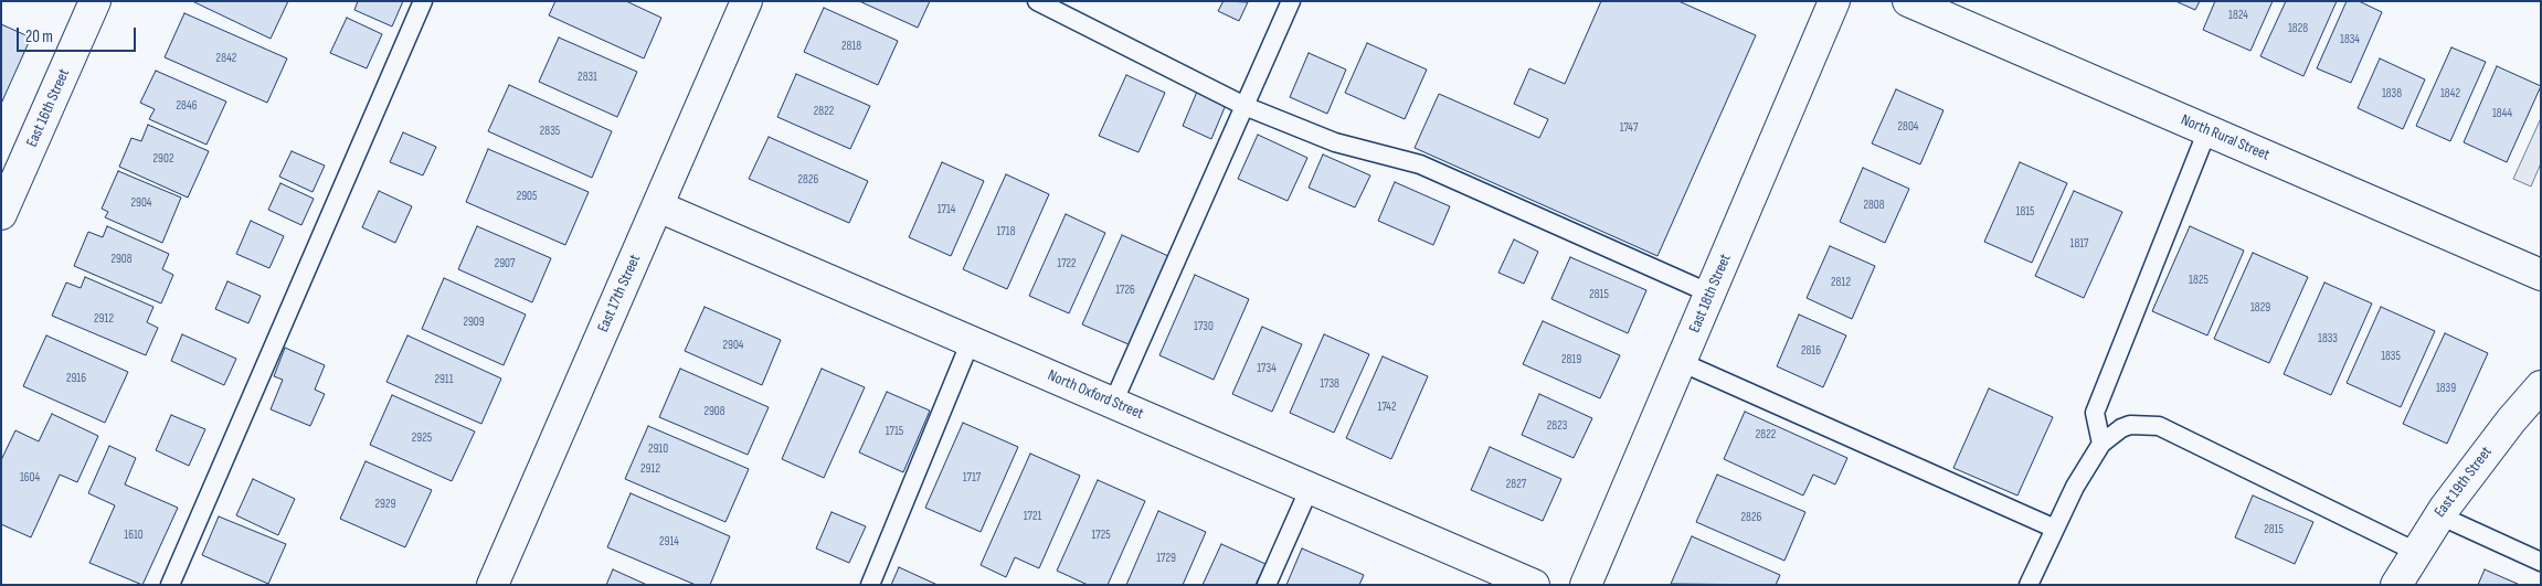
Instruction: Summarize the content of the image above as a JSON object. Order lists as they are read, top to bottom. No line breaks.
{"streets":{"street":["East 16th Street","North Rural Street","East 17th Street","East 18th Street","North Oxford Street","East 19th Street"]},"crossings":[["East 17th Street","North Oxford Street"]],"house_numbers":["1824","1828","1834","2818","2842","2831","1838","1842","2846","2822","1844","2804","1747","2835","2902","2826","2905","2904","2808","1714","1815","1718","1817","2908","2907","1722","1825","2812","1726","2815","1829","2912","2909","1730","1833","2904","2816","1835","2819","1734","2916","2911","1738","1839","1742","2908","2823","1715","2822","2925","2910","2912","1604","1717","2827","2929","1721","2826","2815","1610","1725","2914","1729"],"scale_bar":"20 m"}
